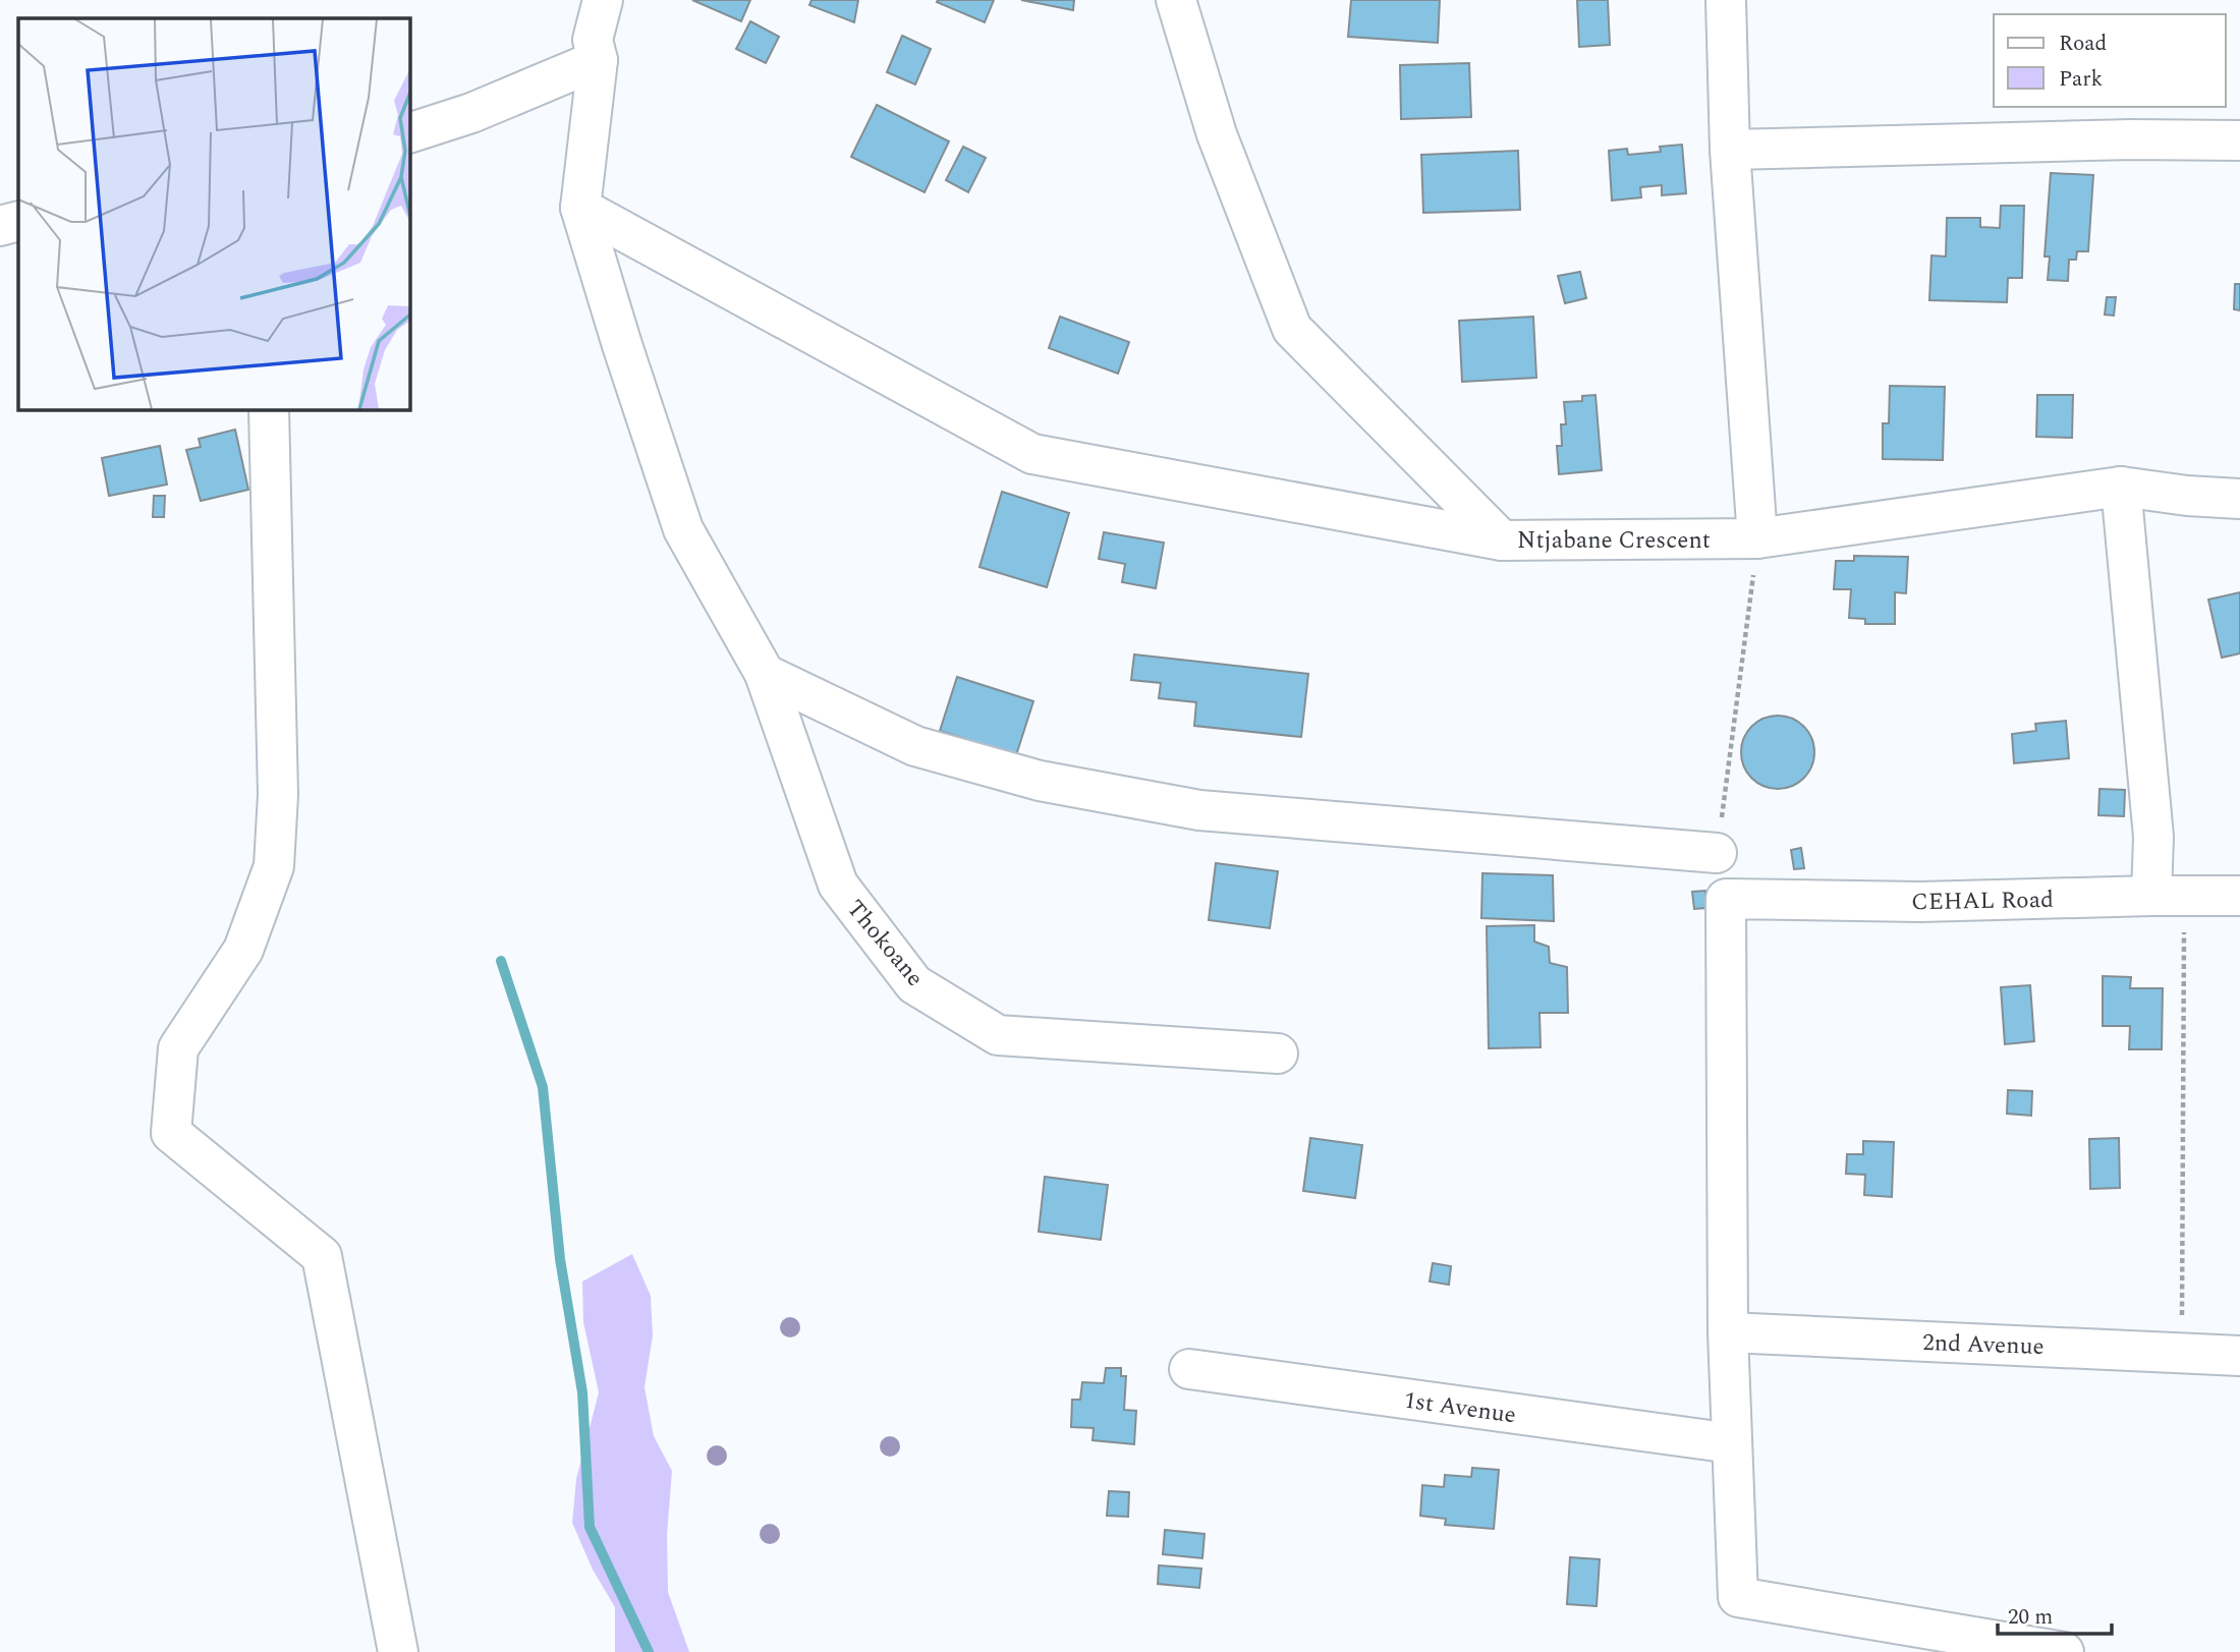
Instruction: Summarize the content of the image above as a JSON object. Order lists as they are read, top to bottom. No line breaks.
{"streets":{"street":["Ntjabane Crescent","CEHAL Road","Thokoane","2nd Avenue","1st Avenue"]},"crossings":[["CEHAL Road","2nd Avenue"]],"legend":["Road","Park"],"scale_bar":"20 m"}
